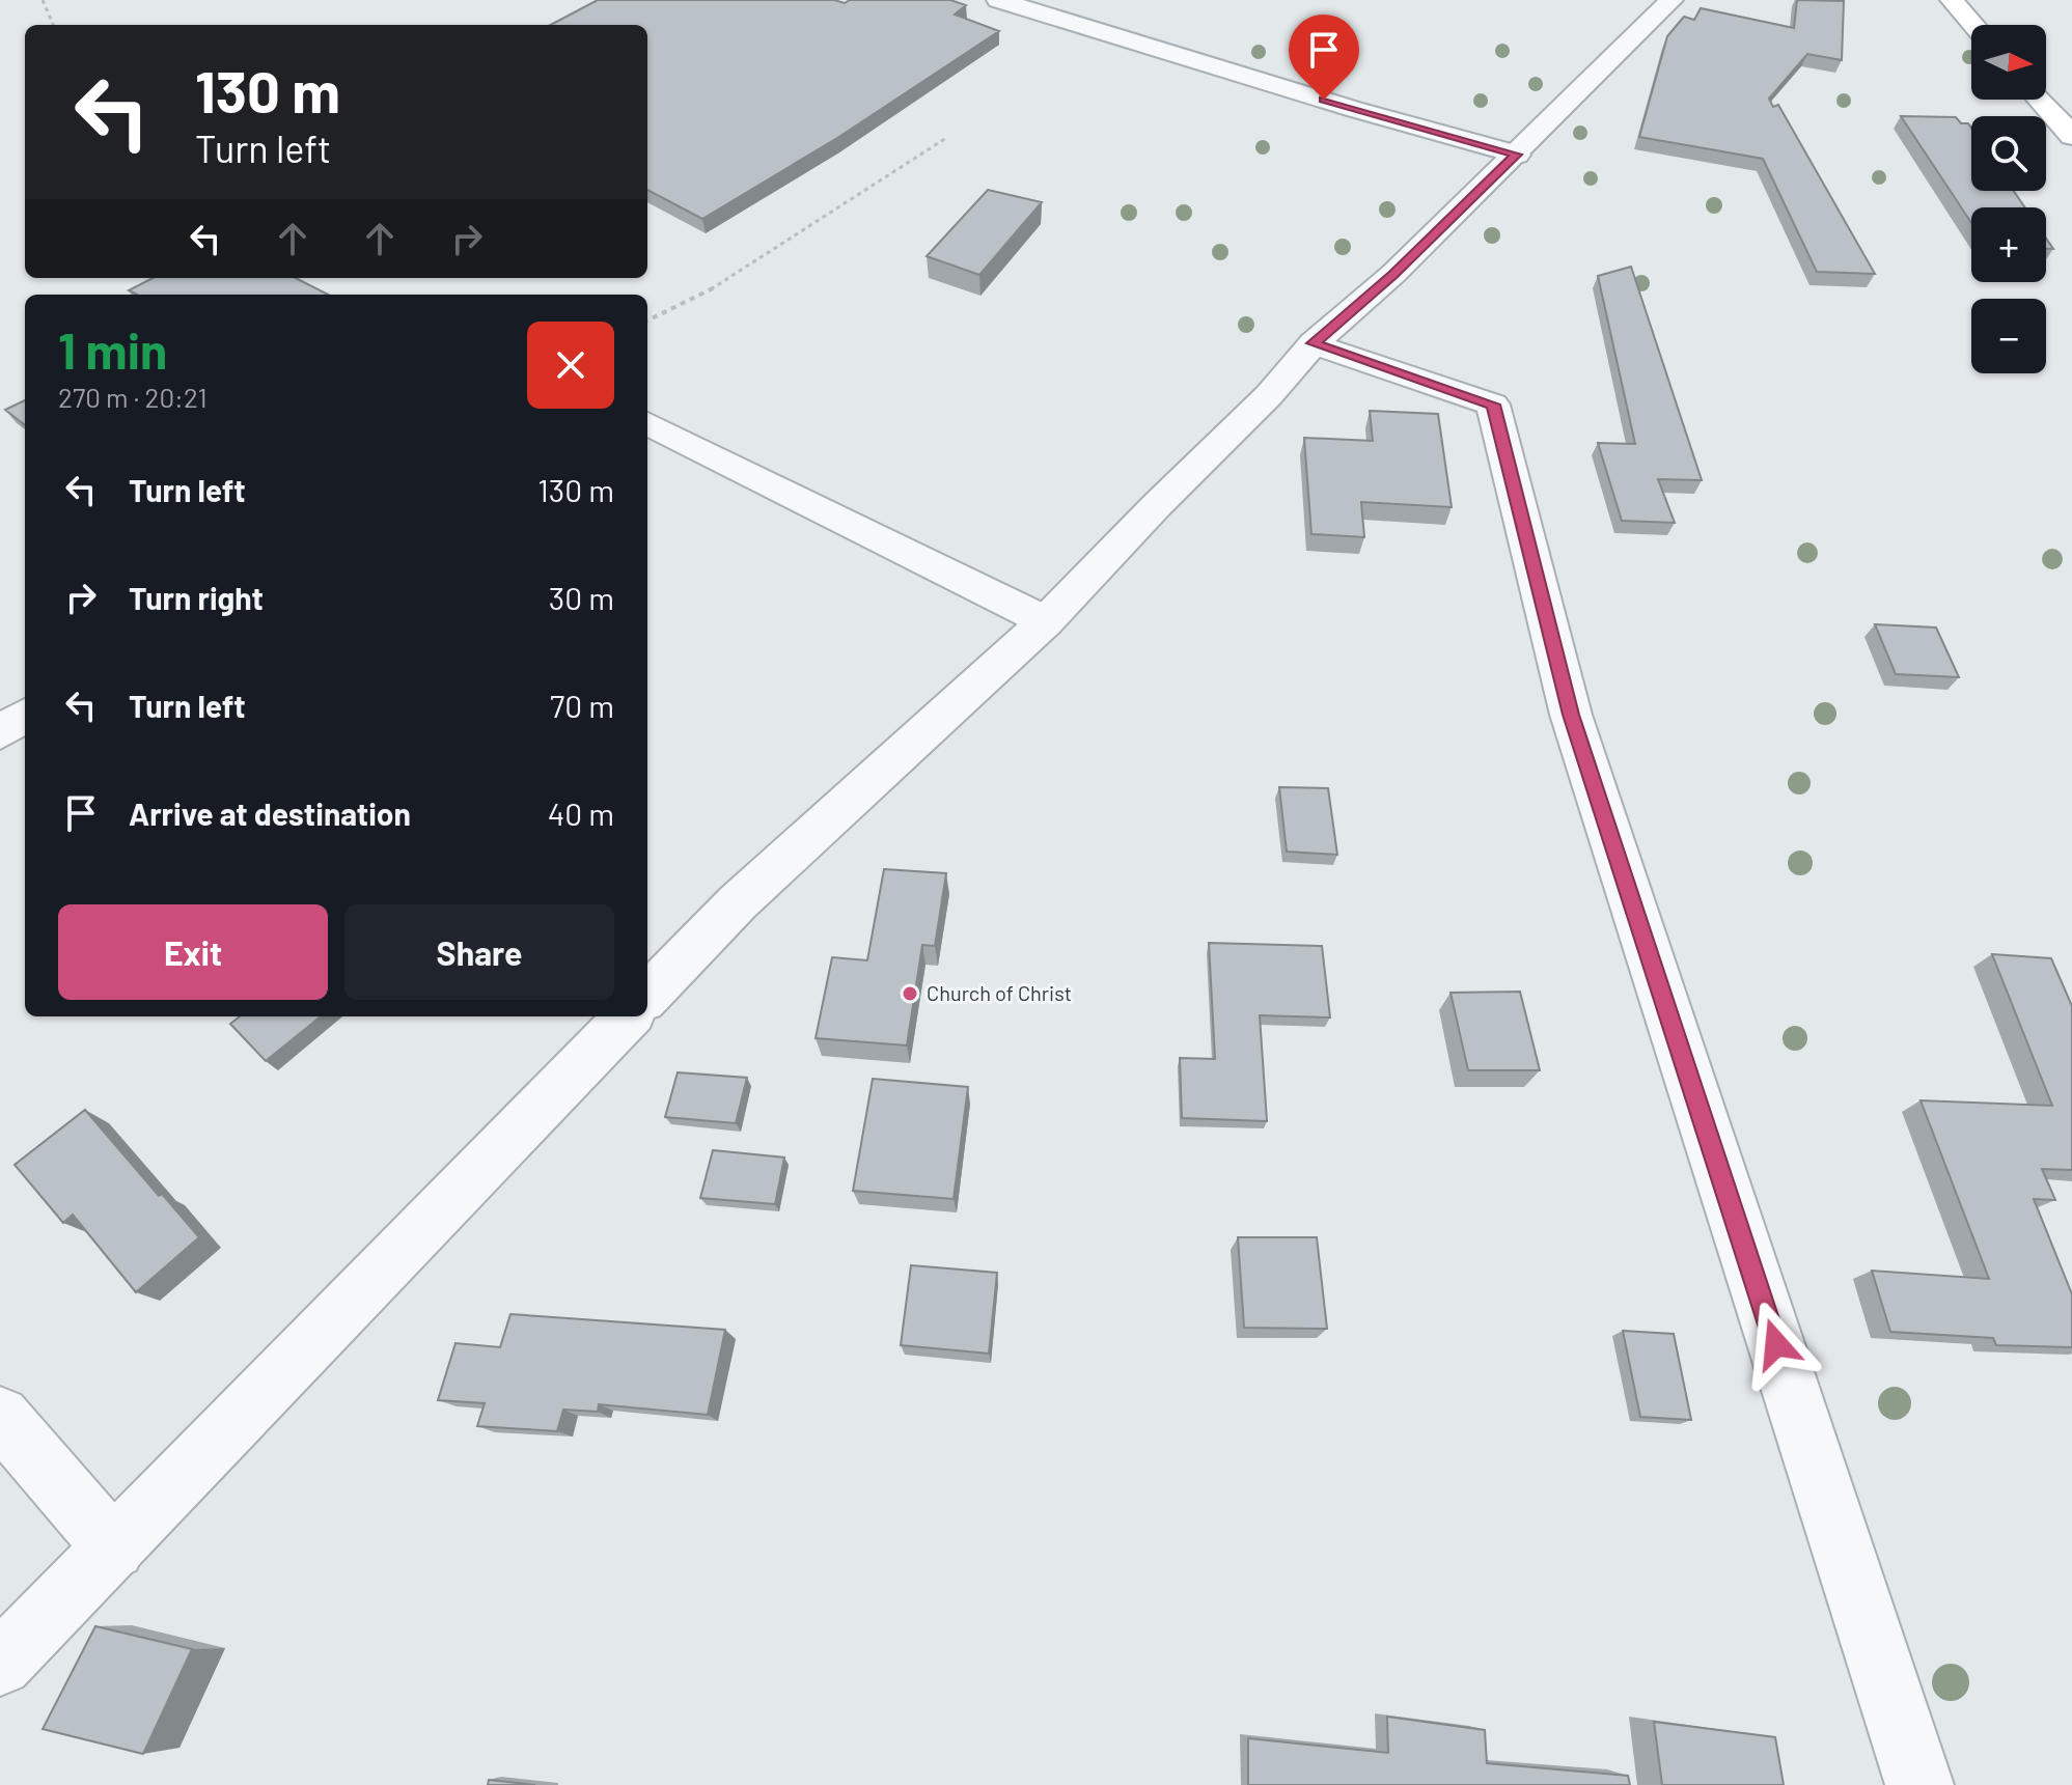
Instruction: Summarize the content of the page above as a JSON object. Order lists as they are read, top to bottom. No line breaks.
{"places":["Church of Christ"],"north":"right","page":{"map_buttons":["+","−"],"turn":["130 m","Turn left"],"heading":["1 min","270 m · 20:21"],"list":[{"name":"Turn left","value":"130 m"},{"name":"Turn right","value":"30 m"},{"name":"Turn left","value":"70 m"},{"name":"Arrive at destination","value":"40 m"}],"buttons":["Exit","Share"]}}
